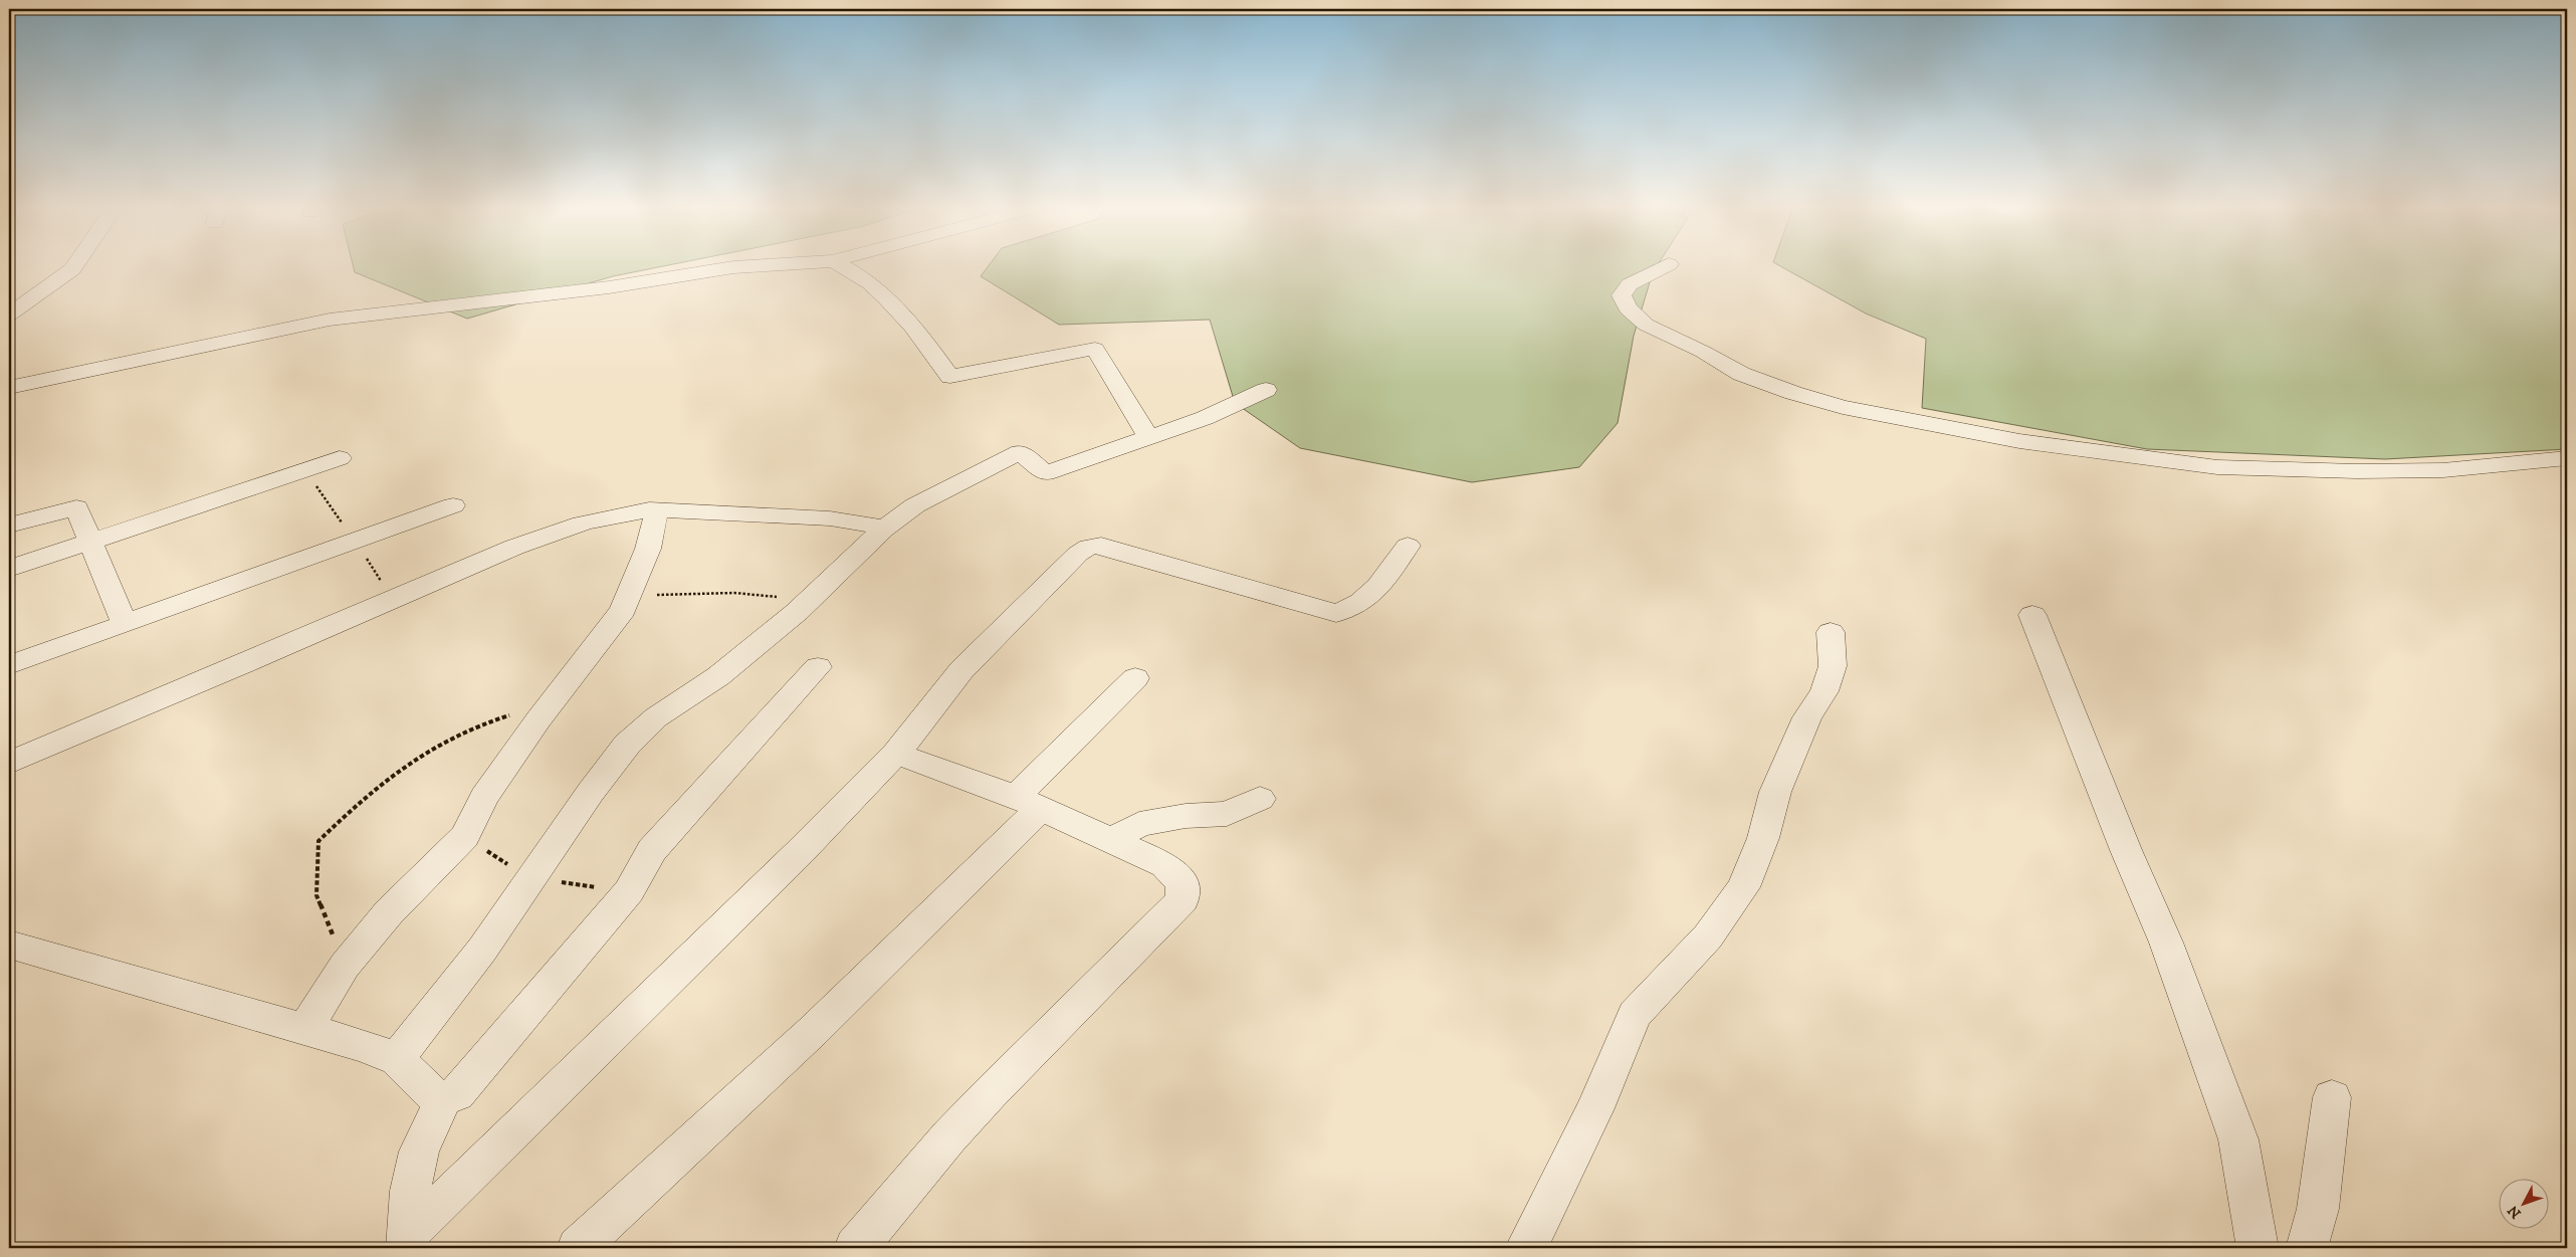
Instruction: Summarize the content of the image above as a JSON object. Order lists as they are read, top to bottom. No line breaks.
{"north":"bottom left"}
